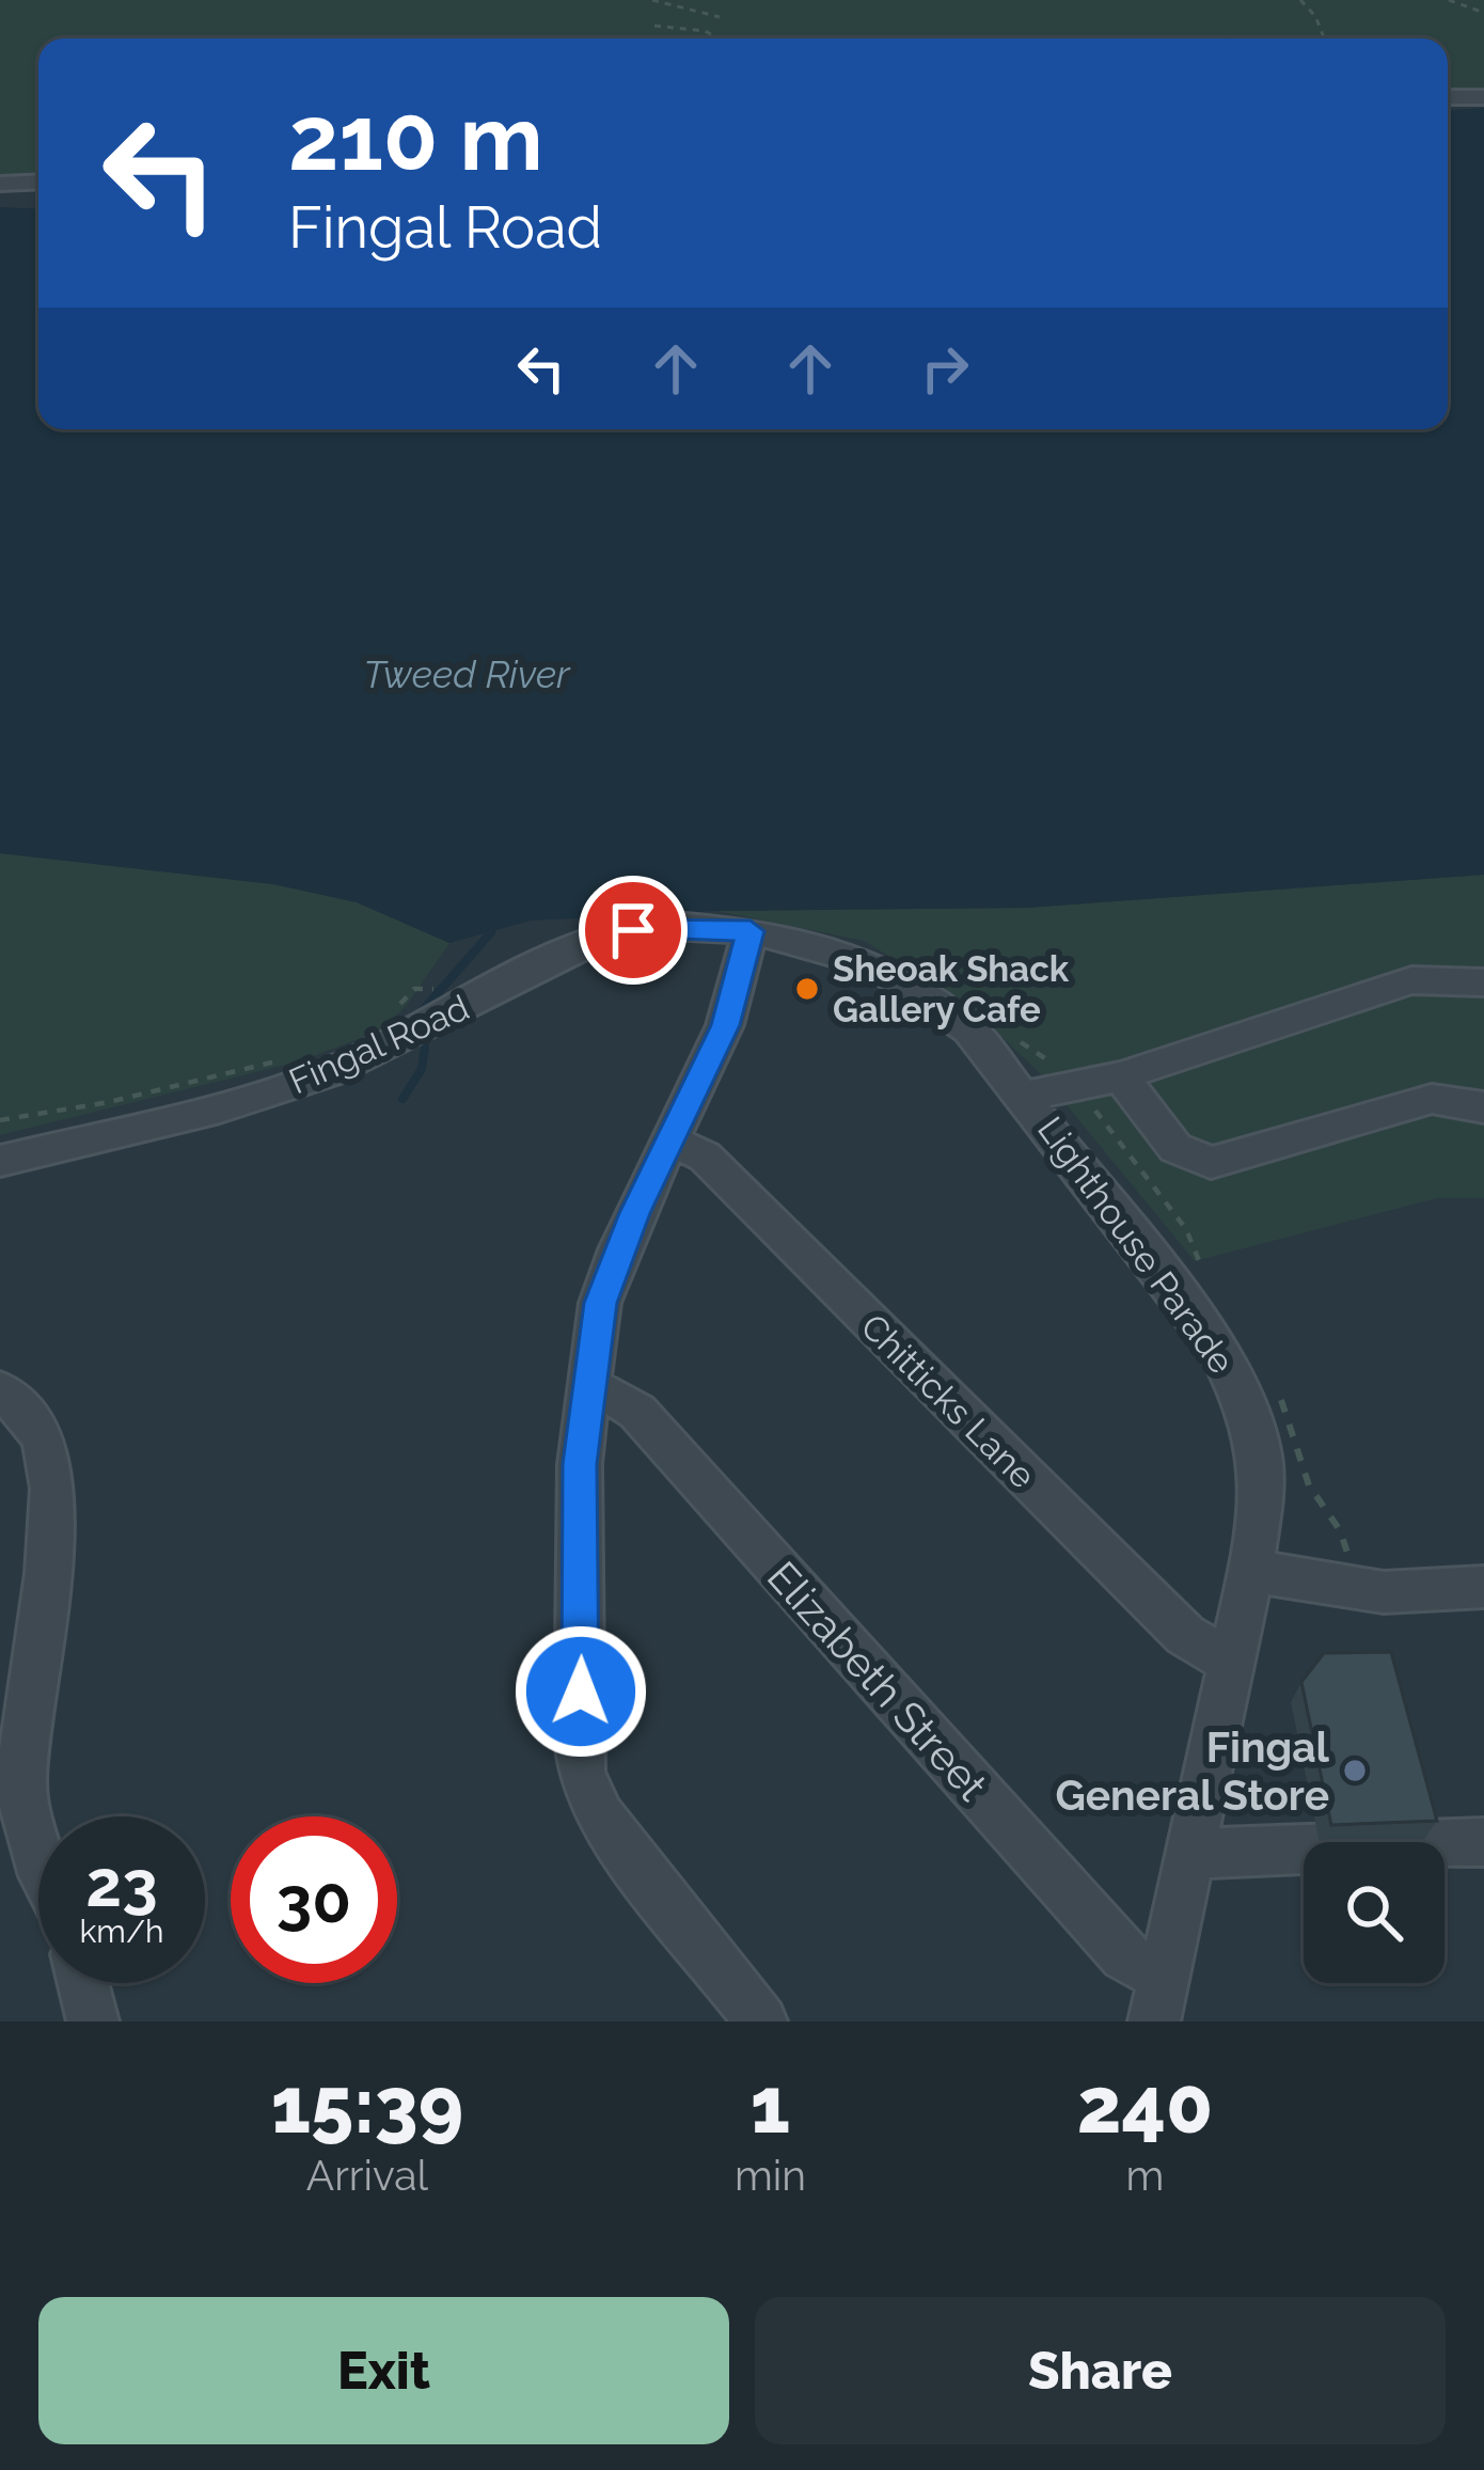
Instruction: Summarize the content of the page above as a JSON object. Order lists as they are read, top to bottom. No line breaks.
{"streets":{"street":["Fingal Road","Lighthouse Parade","Chitticks Lane","Elizabeth Street"]},"crossings":[["Fingal Road","Lighthouse Parade"],["Lighthouse Parade","Chitticks Lane"],["Lighthouse Parade","Elizabeth Street"]],"water":["Tweed River"],"places":["Sheoak Shack Gallery Cafe","Fingal General Store"],"page":{"turn":["210 m","Fingal Road"],"speed":"23 km/h","limit":"30","eta":["15:39","Arrival","1","min","240","m"],"buttons":["Exit","Share"]}}
